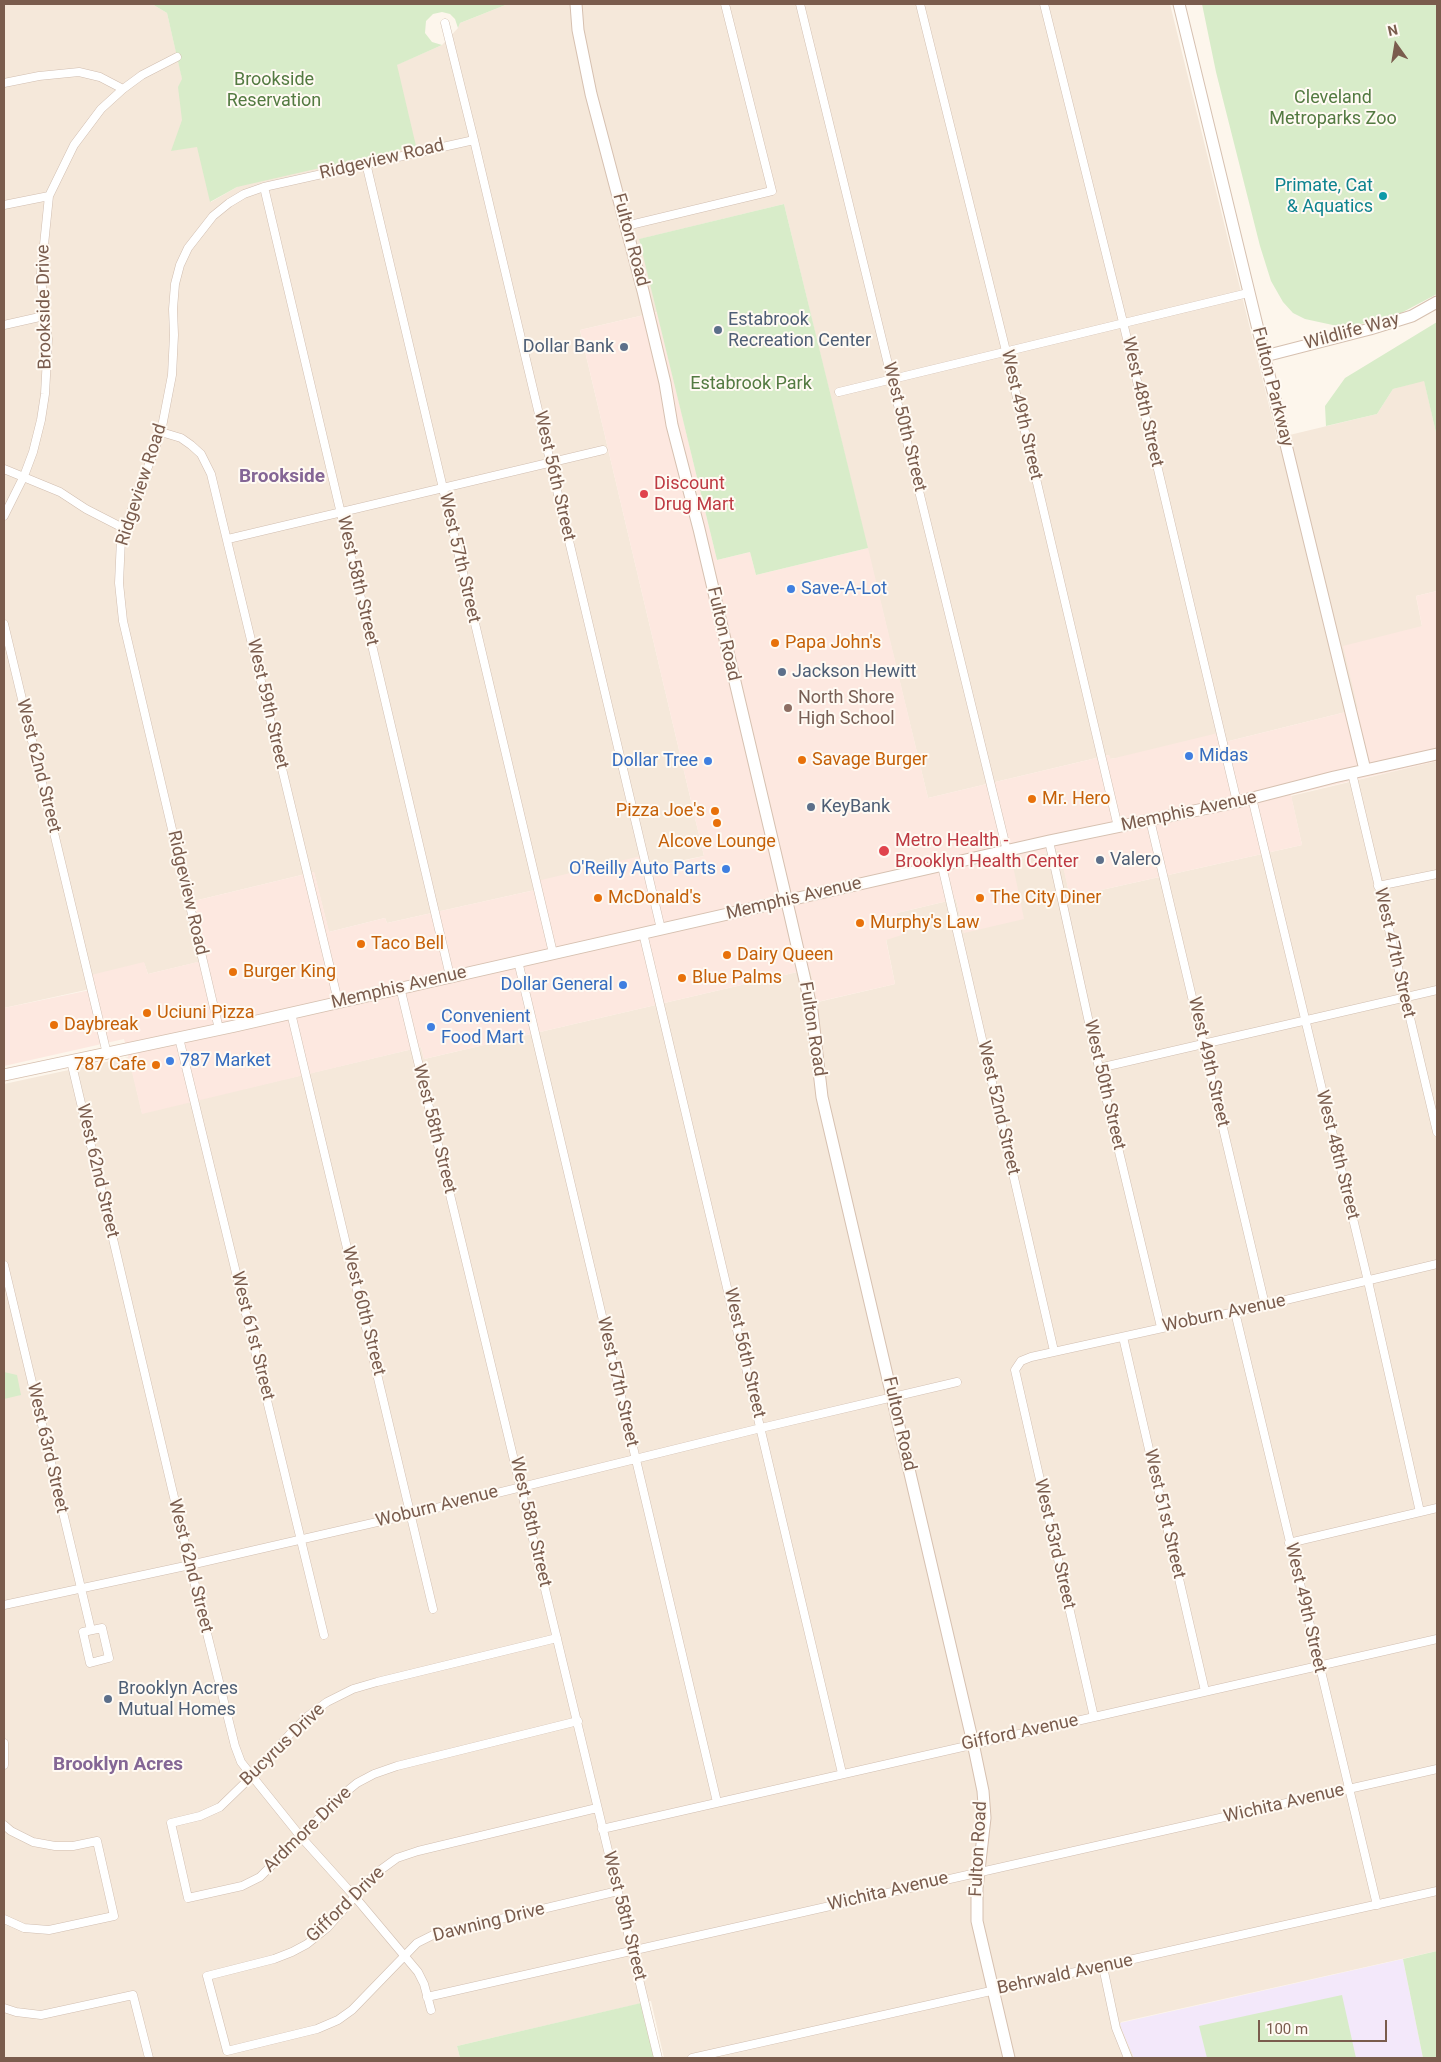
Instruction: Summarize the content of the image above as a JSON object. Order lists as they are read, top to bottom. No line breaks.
{"streets":{"main road":["Fulton Road","Wildlife Way","Fulton Parkway","Memphis Avenue"],"street":["Ridgeview Road","Brookside Drive","West 48th Street","West 49th Street","West 50th Street","West 56th Street","West 57th Street","West 58th Street","West 59th Street","West 62nd Street","West 47th Street","West 52nd Street","West 60th Street","Woburn Avenue","West 61st Street","West 63rd Street","West 51st Street","West 53rd Street","Gifford Avenue","Bucyrus Drive","Wichita Avenue","Ardmore Drive","Gifford Drive","Dawning Drive","Behrwald Avenue"]},"crossings":[["Ridgeview Road","West 56th Street"],["Ridgeview Road","West 57th Street"],["Ridgeview Road","West 58th Street"],["Ridgeview Road","West 59th Street"],["Ridgeview Road","Memphis Avenue"],["Fulton Road","Memphis Avenue"],["Fulton Road","Woburn Avenue"],["Fulton Road","Gifford Avenue"],["Fulton Road","Wichita Avenue"],["Fulton Road","Behrwald Avenue"],["Wildlife Way","Fulton Parkway"],["Fulton Parkway","Memphis Avenue"],["West 48th Street","Memphis Avenue"],["West 48th Street","Woburn Avenue"],["West 49th Street","Memphis Avenue"],["West 49th Street","Woburn Avenue"],["West 49th Street","Gifford Avenue"],["West 49th Street","Wichita Avenue"],["West 49th Street","Behrwald Avenue"],["West 50th Street","Memphis Avenue"],["West 50th Street","Woburn Avenue"],["West 56th Street","Memphis Avenue"],["West 56th Street","Woburn Avenue"],["West 56th Street","Gifford Avenue"],["West 57th Street","Memphis Avenue"],["West 57th Street","Woburn Avenue"],["West 57th Street","Gifford Avenue"],["West 58th Street","Memphis Avenue"],["West 58th Street","Woburn Avenue"],["West 58th Street","Gifford Avenue"],["West 58th Street","Bucyrus Drive"],["West 58th Street","Wichita Avenue"],["West 58th Street","Ardmore Drive"],["West 58th Street","Gifford Drive"],["West 58th Street","Dawning Drive"],["West 59th Street","Memphis Avenue"],["West 62nd Street","Memphis Avenue"],["West 62nd Street","Woburn Avenue"],["West 62nd Street","Bucyrus Drive"],["West 62nd Street","Wichita Avenue"],["West 62nd Street","Ardmore Drive"],["West 62nd Street","Gifford Drive"],["West 62nd Street","Dawning Drive"],["Memphis Avenue","West 47th Street"],["Memphis Avenue","West 52nd Street"],["Memphis Avenue","West 60th Street"],["Memphis Avenue","West 61st Street"],["West 52nd Street","Woburn Avenue"],["West 60th Street","Woburn Avenue"],["Woburn Avenue","West 61st Street"],["Woburn Avenue","West 63rd Street"],["Woburn Avenue","West 51st Street"],["Woburn Avenue","West 53rd Street"],["West 51st Street","Gifford Avenue"],["West 53rd Street","Gifford Avenue"],["Bucyrus Drive","Ardmore Drive"],["Gifford Drive","Dawning Drive"]],"districts":["Brookside","Brooklyn Acres"],"parks":["Brookside Reservation","Cleveland Metroparks Zoo","Estabrook Park"],"places":["Primate, Cat & Aquatics","Estabrook Recreation Center","Dollar Bank","Discount Drug Mart","Save-A-Lot","Papa John's","Jackson Hewitt","North Shore High School","Midas","Savage Burger","Dollar Tree","Mr. Hero","KeyBank","Pizza Joe's","Alcove Lounge","Metro Health - Brooklyn Health Center","Valero","O'Reilly Auto Parts","McDonald's","The City Diner","Murphy's Law","Taco Bell","Dairy Queen","Burger King","Blue Palms","Dollar General","Uciuni Pizza","Daybreak","Convenient Food Mart","787 Market","787 Cafe","Brooklyn Acres Mutual Homes"],"scale_bar":"100 m","north":"top"}
